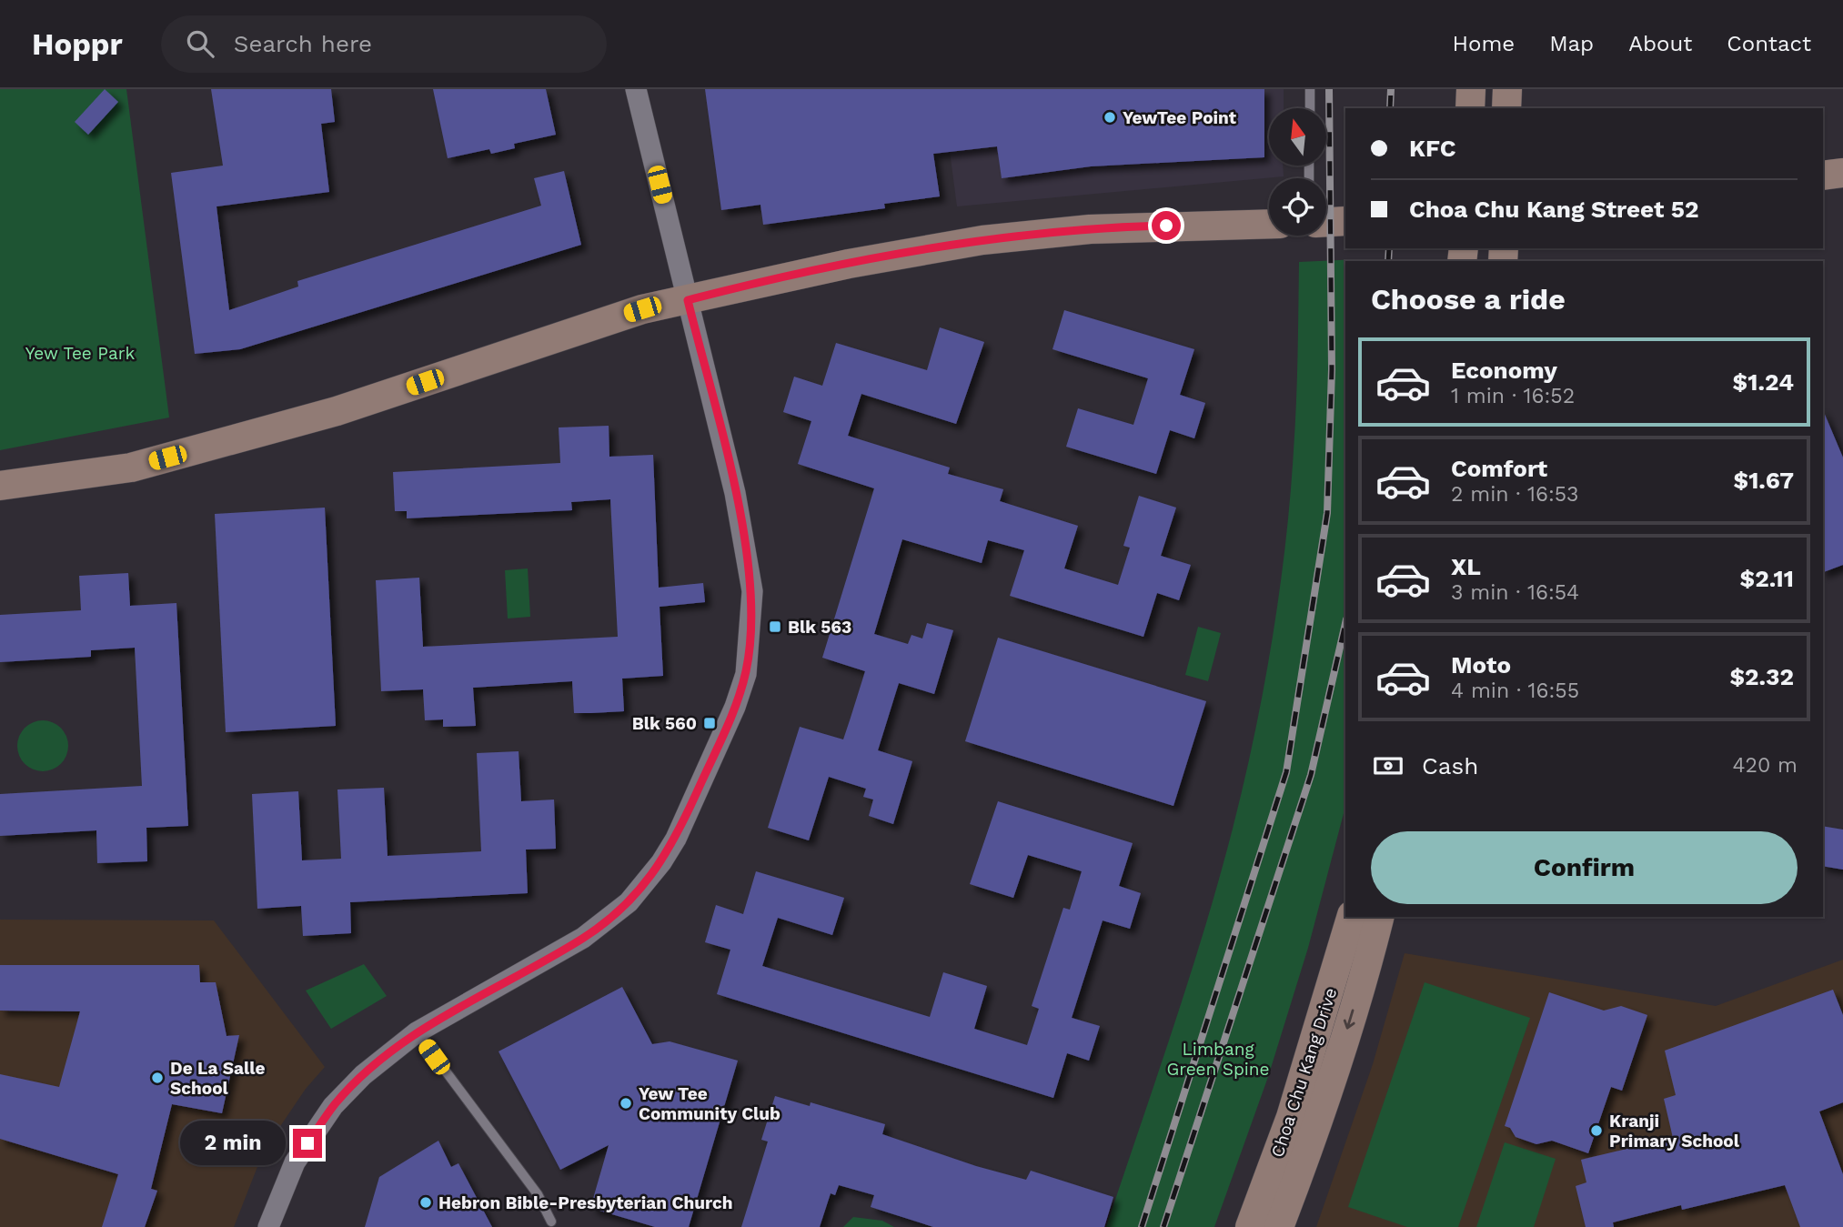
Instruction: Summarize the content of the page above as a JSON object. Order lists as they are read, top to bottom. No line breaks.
{"streets":{"street":["Choa Chu Kang Drive"]},"parks":["Yew Tee Park","Limbang Green Spine"],"places":{"other":["YewTee Point","De La Salle School","Yew Tee Community Club","Kranji Primary School","Hebron Bible-Presbyterian Church"],"transit":["Blk 563","Blk 560"]},"north":"top","page":{"header":"Hoppr","search":"Search here","nav":["Home","Map","About","Contact"],"banner":["KFC","Choa Chu Kang Street 52"],"heading":"Choose a ride","list":[{"name":"Economy","note":"1 min · 16:52","value":"$1.24"},{"name":"Comfort","note":"2 min · 16:53","value":"$1.67"},{"name":"XL","note":"3 min · 16:54","value":"$2.11"},{"name":"Moto","note":"4 min · 16:55","value":"$2.32"}],"pay":["Cash","420 m"],"buttons":"Confirm","bubble":"2 min"}}
